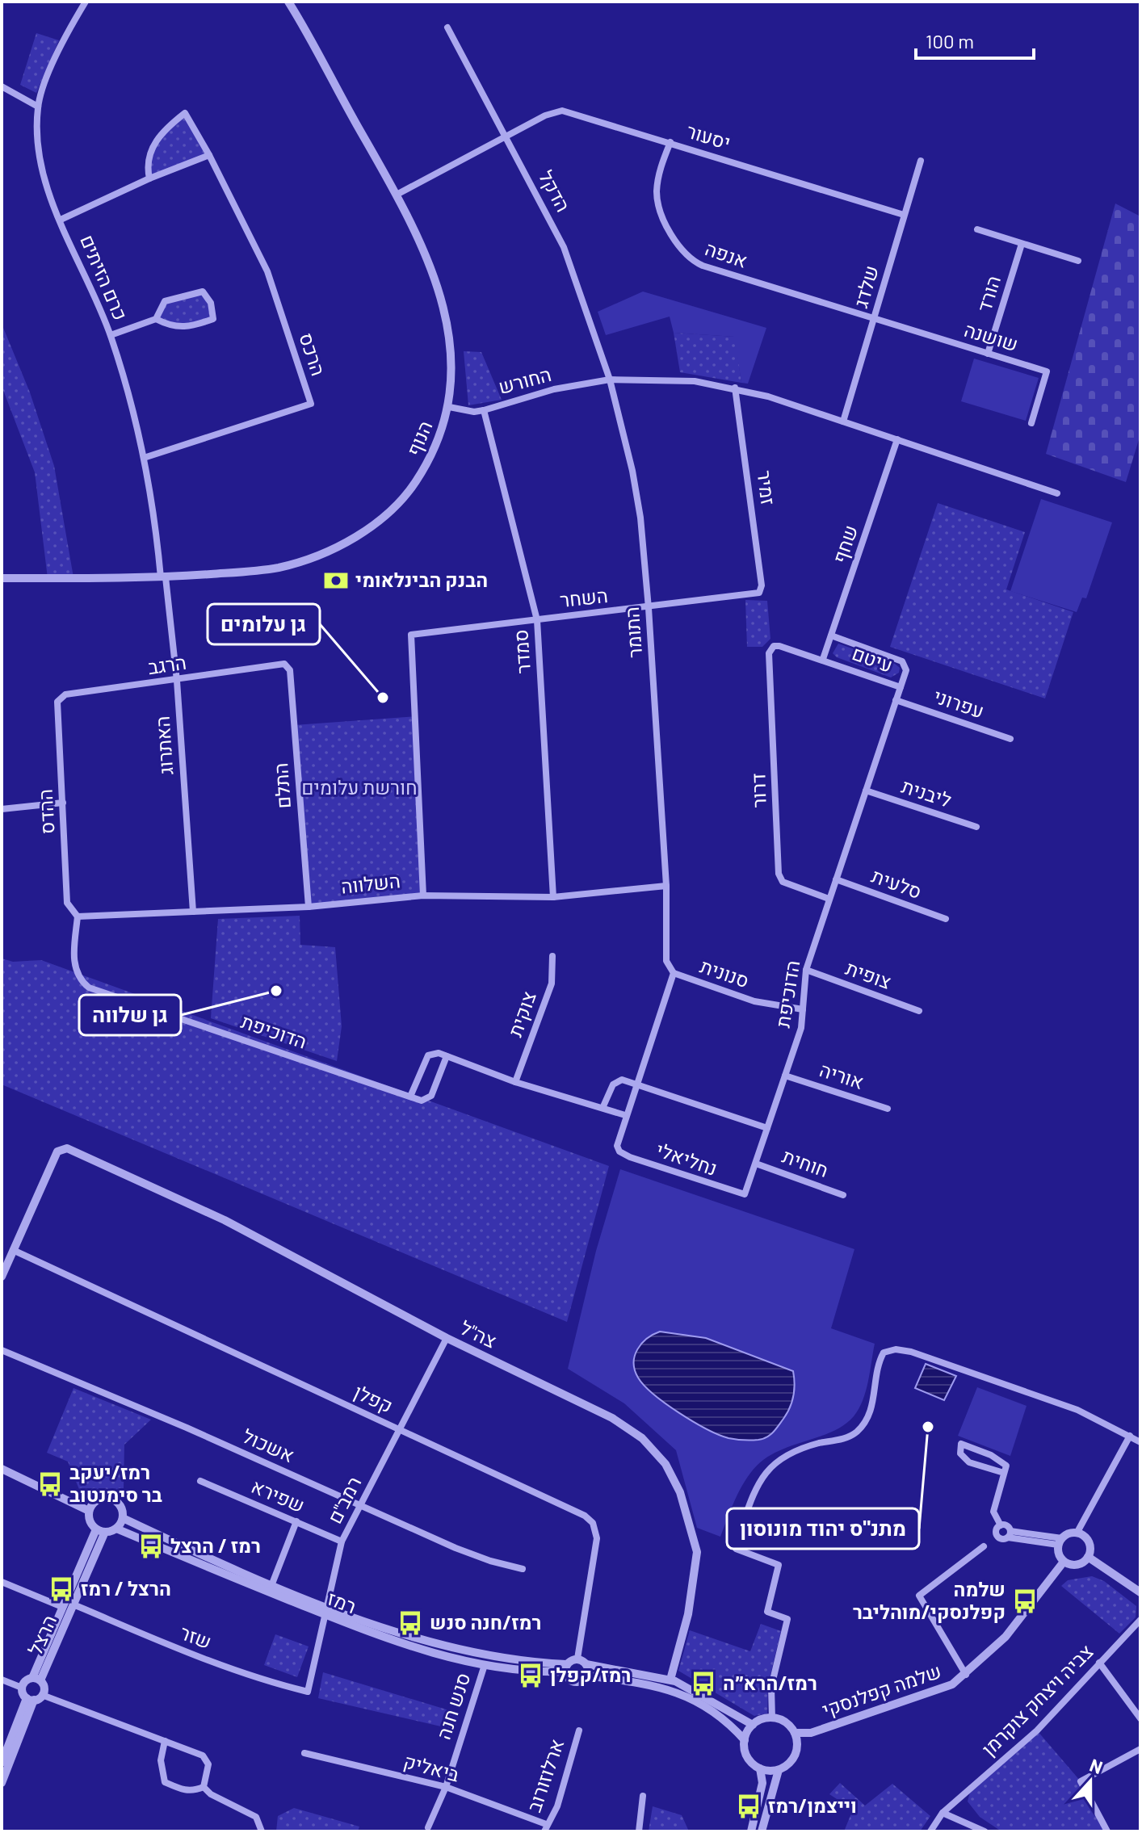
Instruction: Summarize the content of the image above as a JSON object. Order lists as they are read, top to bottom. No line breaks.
{"streets":{"street":["יסעור","הדקל","אנפה","כרם הזיתים","שלדג","הורד","שושנה","הרכס","החורש","הנוף","זמיר","שחף","השחר","התומר","סמדר","עיטם","הרגב","עפרוני","האתרוג","התלם","דרור","ליבנית","ההדס","השלווה","סלעית","סנונית","צופית","הדוכיפת","צוקית","אוריה","נחליאלי","חוחית","צה\"ל","קפלן","אשכול","שפירא","רמב\"ם","רמז","הרצל","שזר","שלמה קפלנסקי","צביה ויצחק צוקרמן","סנש חנה","ביאליק","ארלוזורוב"]},"crossings":[["יסעור","הדקל"],["יסעור","אנפה"],["יסעור","שלדג"],["יסעור","הנוף"],["הדקל","החורש"],["הדקל","התומר"],["אנפה","שלדג"],["אנפה","שושנה"],["כרם הזיתים","הרכס"],["כרם הזיתים","הנוף"],["כרם הזיתים","האתרוג"],["שלדג","שושנה"],["שלדג","החורש"],["הורד","שושנה"],["החורש","הנוף"],["החורש","זמיר"],["החורש","שחף"],["החורש","התומר"],["החורש","סמדר"],["הנוף","האתרוג"],["זמיר","השחר"],["שחף","עיטם"],["השחר","התומר"],["השחר","סמדר"],["השחר","השלווה"],["התומר","השלווה"],["התומר","סנונית"],["סמדר","השלווה"],["עיטם","דרור"],["עיטם","הדוכיפת"],["הרגב","האתרוג"],["הרגב","התלם"],["הרגב","ההדס"],["עפרוני","הדוכיפת"],["האתרוג","השלווה"],["התלם","השלווה"],["דרור","הדוכיפת"],["ליבנית","הדוכיפת"],["ההדס","השלווה"],["ההדס","הדוכיפת"],["השלווה","הדוכיפת"],["סלעית","הדוכיפת"],["סנונית","הדוכיפת"],["צופית","הדוכיפת"],["הדוכיפת","אוריה"],["הדוכיפת","נחליאלי"],["הדוכיפת","חוחית"],["צה\"ל","קפלן"],["צה\"ל","רמב\"ם"],["קפלן","רמב\"ם"],["קפלן","רמז"],["אשכול","רמב\"ם"],["שפירא","רמב\"ם"],["רמב\"ם","רמז"],["רמב\"ם","שזר"],["רמז","הרצל"],["רמז","סנש חנה"],["הרצל","שזר"],["סנש חנה","ביאליק"],["ביאליק","ארלוזורוב"]],"parks":["חורשת עלומים"],"places":{"bank":["הבנק הבינלאומי"],"other":["גן עלומים","גן שלווה","מתנ\"ס יהוד מונוסון"],"bus stop":["רמז/יעקב בר סימנטוב","רמז / הרצל","הרצל / רמז","שלמה קפלנסקי/מוהליבר","רמז/חנה סנש","רמז/קפלן","רמז/הרא״ה","וייצמן/רמז"]},"scale_bar":"100 m","north":"top"}
